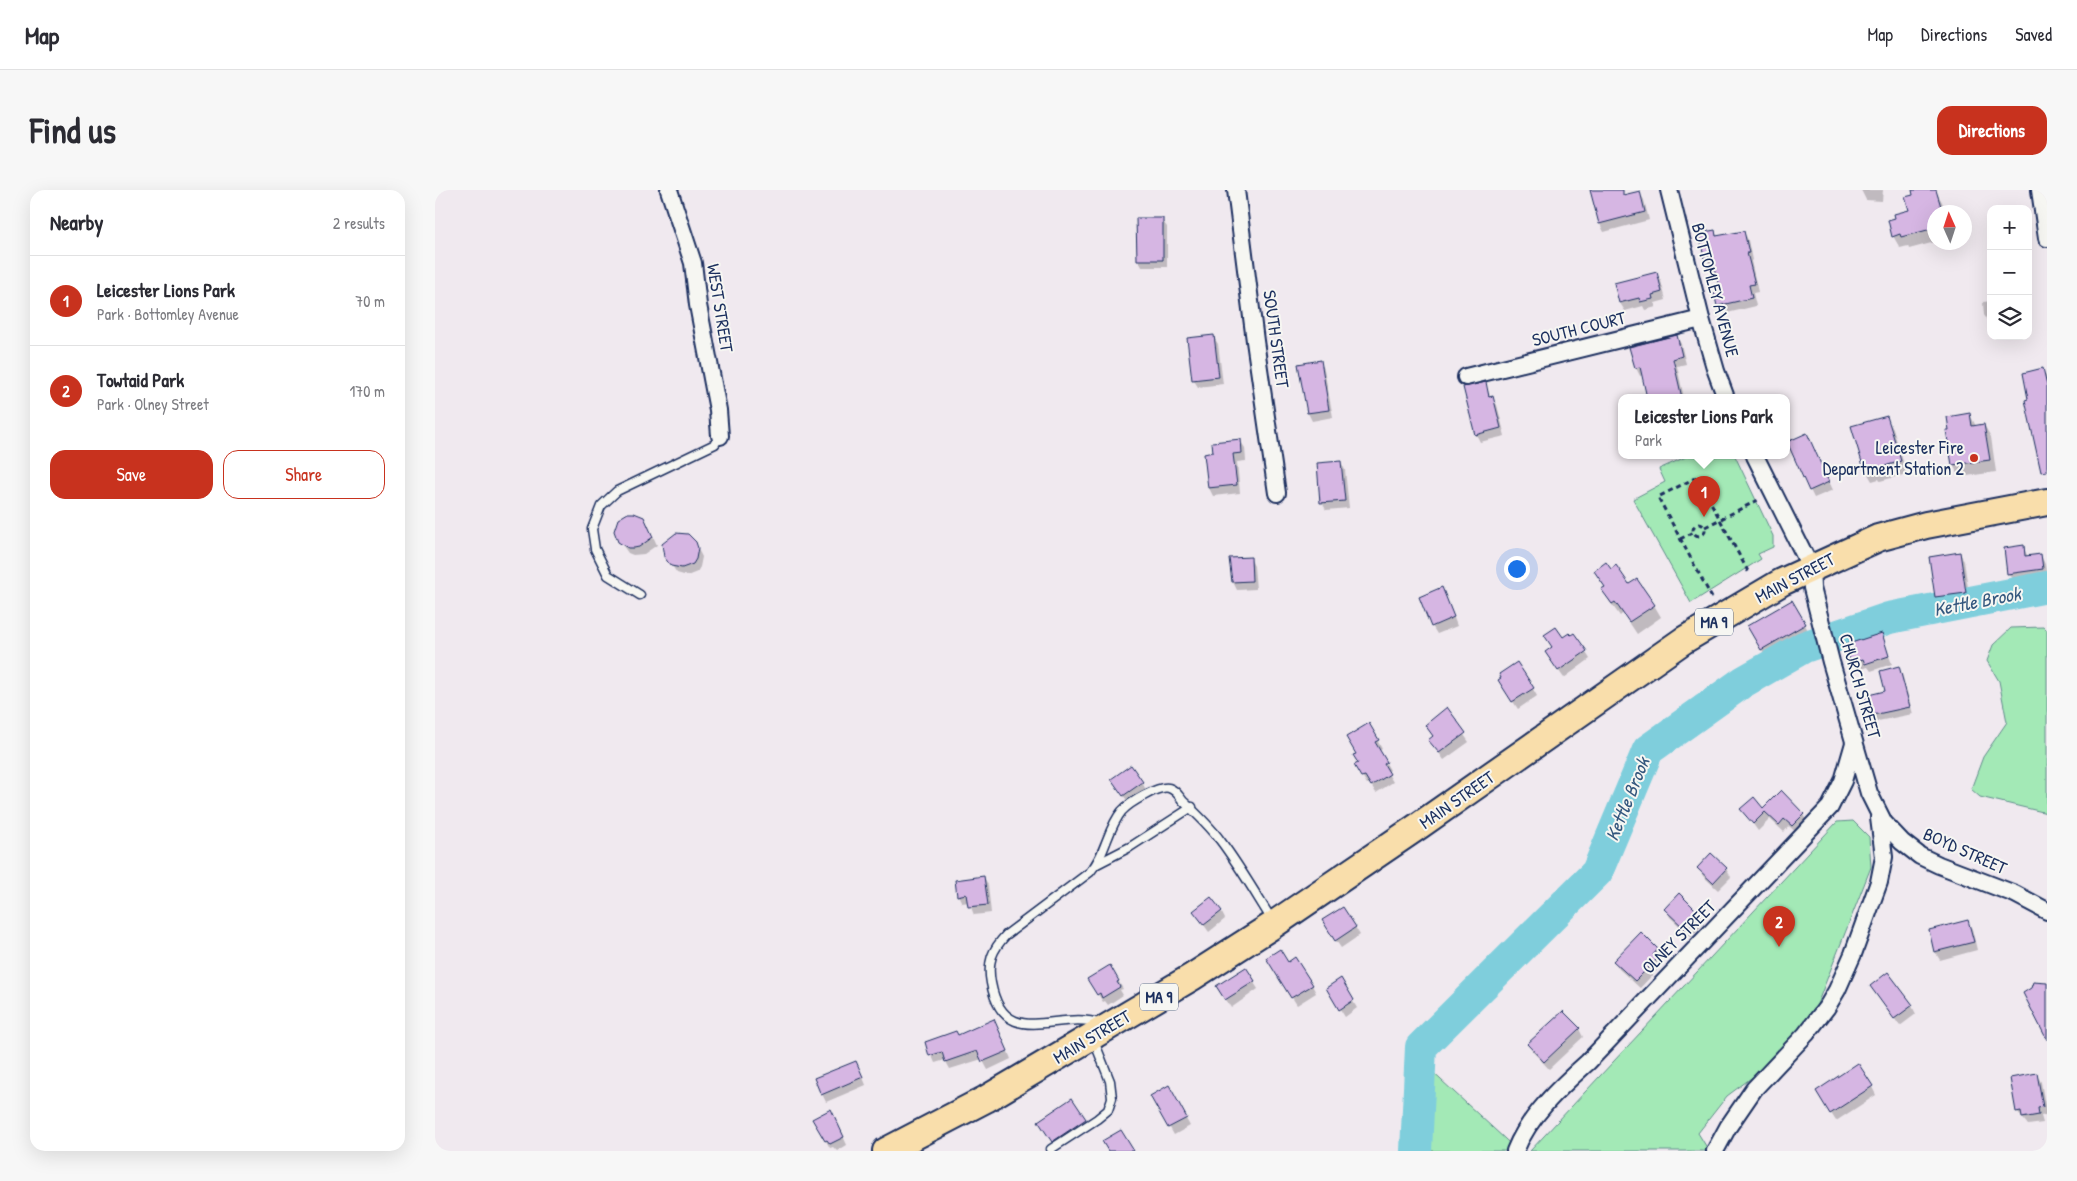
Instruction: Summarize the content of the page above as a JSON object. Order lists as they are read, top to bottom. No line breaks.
{"streets":{"highway":["MAIN STREET","MA 9"],"street":["BOTTOMLEY AVENUE","WEST STREET","SOUTH COURT","SOUTH STREET","CHURCH STREET","BOYD STREET","OLNEY STREET"]},"crossings":[["BOTTOMLEY AVENUE","SOUTH COURT"],["MAIN STREET","CHURCH STREET"],["CHURCH STREET","BOYD STREET"],["CHURCH STREET","OLNEY STREET"]],"water":["Kettle Brook"],"places":["Leicester Fire Department Station 2"],"north":"top","page":{"header":"Map","nav":["Map","Directions","Saved"],"buttons":["Directions",["Save","Share"]],"title":"Find us","heading":["Nearby","2 results"],"map_buttons":["+","−"],"list":[{"mark":"1","name":"Leicester Lions Park","note":"Park · Bottomley Avenue","value":"70 m"},{"mark":"2","name":"Towtaid Park","note":"Park · Olney Street","value":"170 m"}],"popup":["Leicester Lions Park","Park"],"pins":["1","2"]}}
